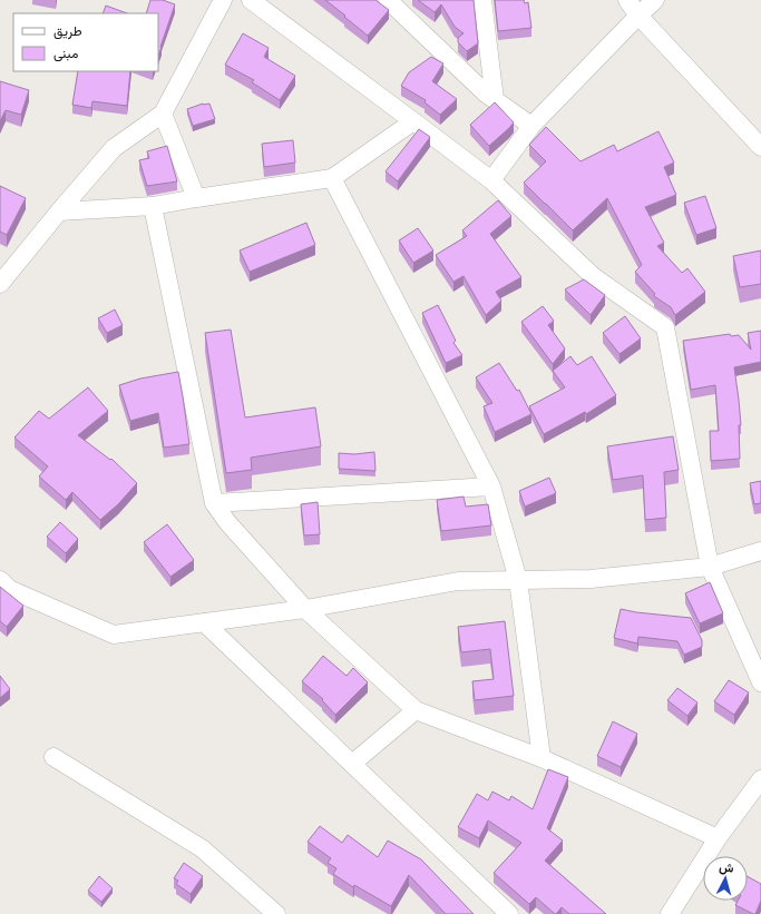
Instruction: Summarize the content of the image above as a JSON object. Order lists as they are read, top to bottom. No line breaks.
{"legend":["طريق","مبنى"],"north":"top"}
